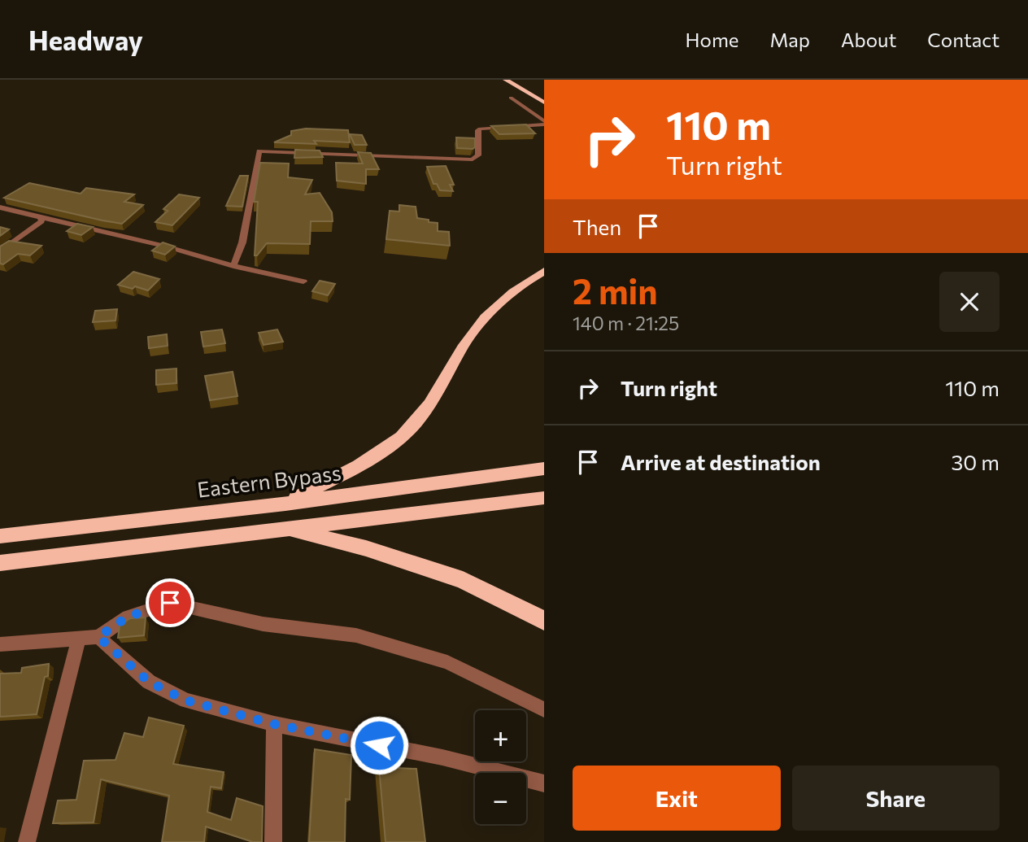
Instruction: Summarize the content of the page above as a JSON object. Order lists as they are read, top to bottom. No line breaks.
{"streets":{"highway":["Eastern Bypass"]},"page":{"header":"Headway","nav":["Home","Map","About","Contact"],"turn":["110 m","Turn right"],"then":"Then","heading":["2 min","140 m · 21:25"],"list":[{"name":"Turn right","value":"110 m"},{"name":"Arrive at destination","value":"30 m"}],"map_buttons":["+","−"],"buttons":["Exit","Share"]}}
